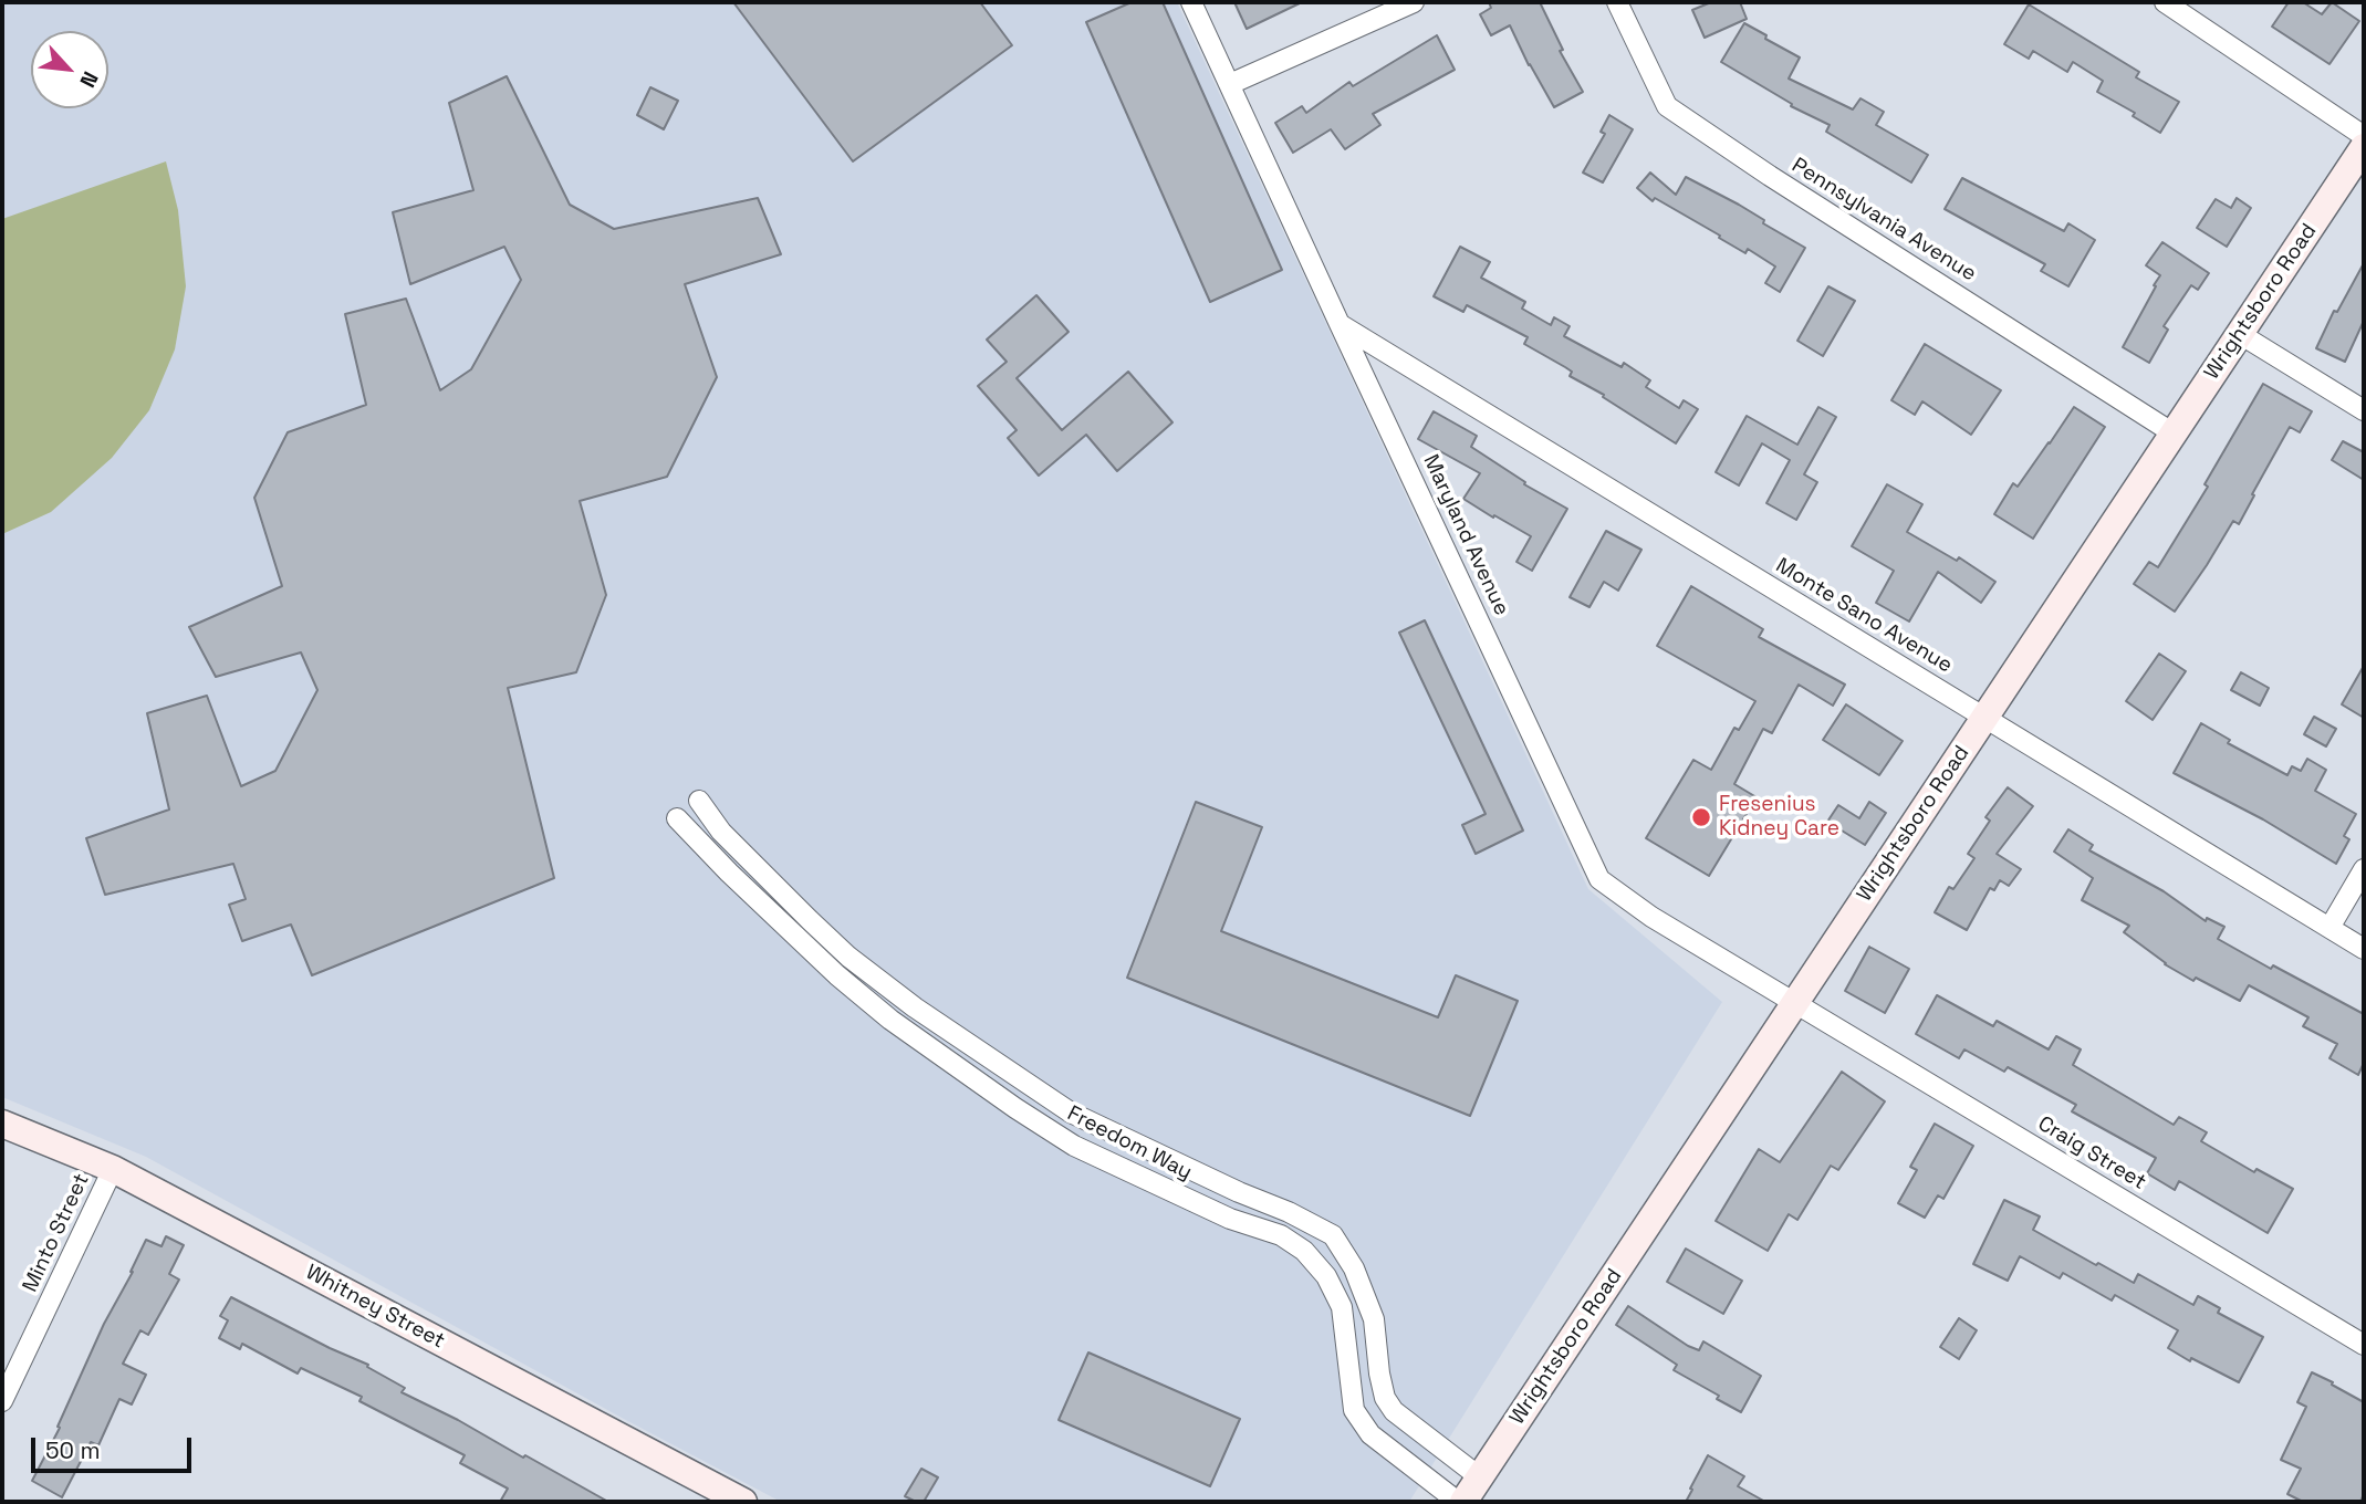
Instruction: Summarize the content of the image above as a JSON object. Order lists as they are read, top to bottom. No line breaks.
{"streets":{"main road":["Wrightsboro Road","Whitney Street"],"street":["Pennsylvania Avenue","Maryland Avenue","Monte Sano Avenue","Freedom Way","Craig Street","Minto Street"]},"crossings":[["Pennsylvania Avenue","Wrightsboro Road"],["Wrightsboro Road","Maryland Avenue"],["Wrightsboro Road","Monte Sano Avenue"],["Wrightsboro Road","Freedom Way"],["Wrightsboro Road","Craig Street"],["Maryland Avenue","Monte Sano Avenue"],["Maryland Avenue","Craig Street"],["Minto Street","Whitney Street"]],"places":["Fresenius Kidney Care"],"scale_bar":"50 m","north":"bottom right"}
